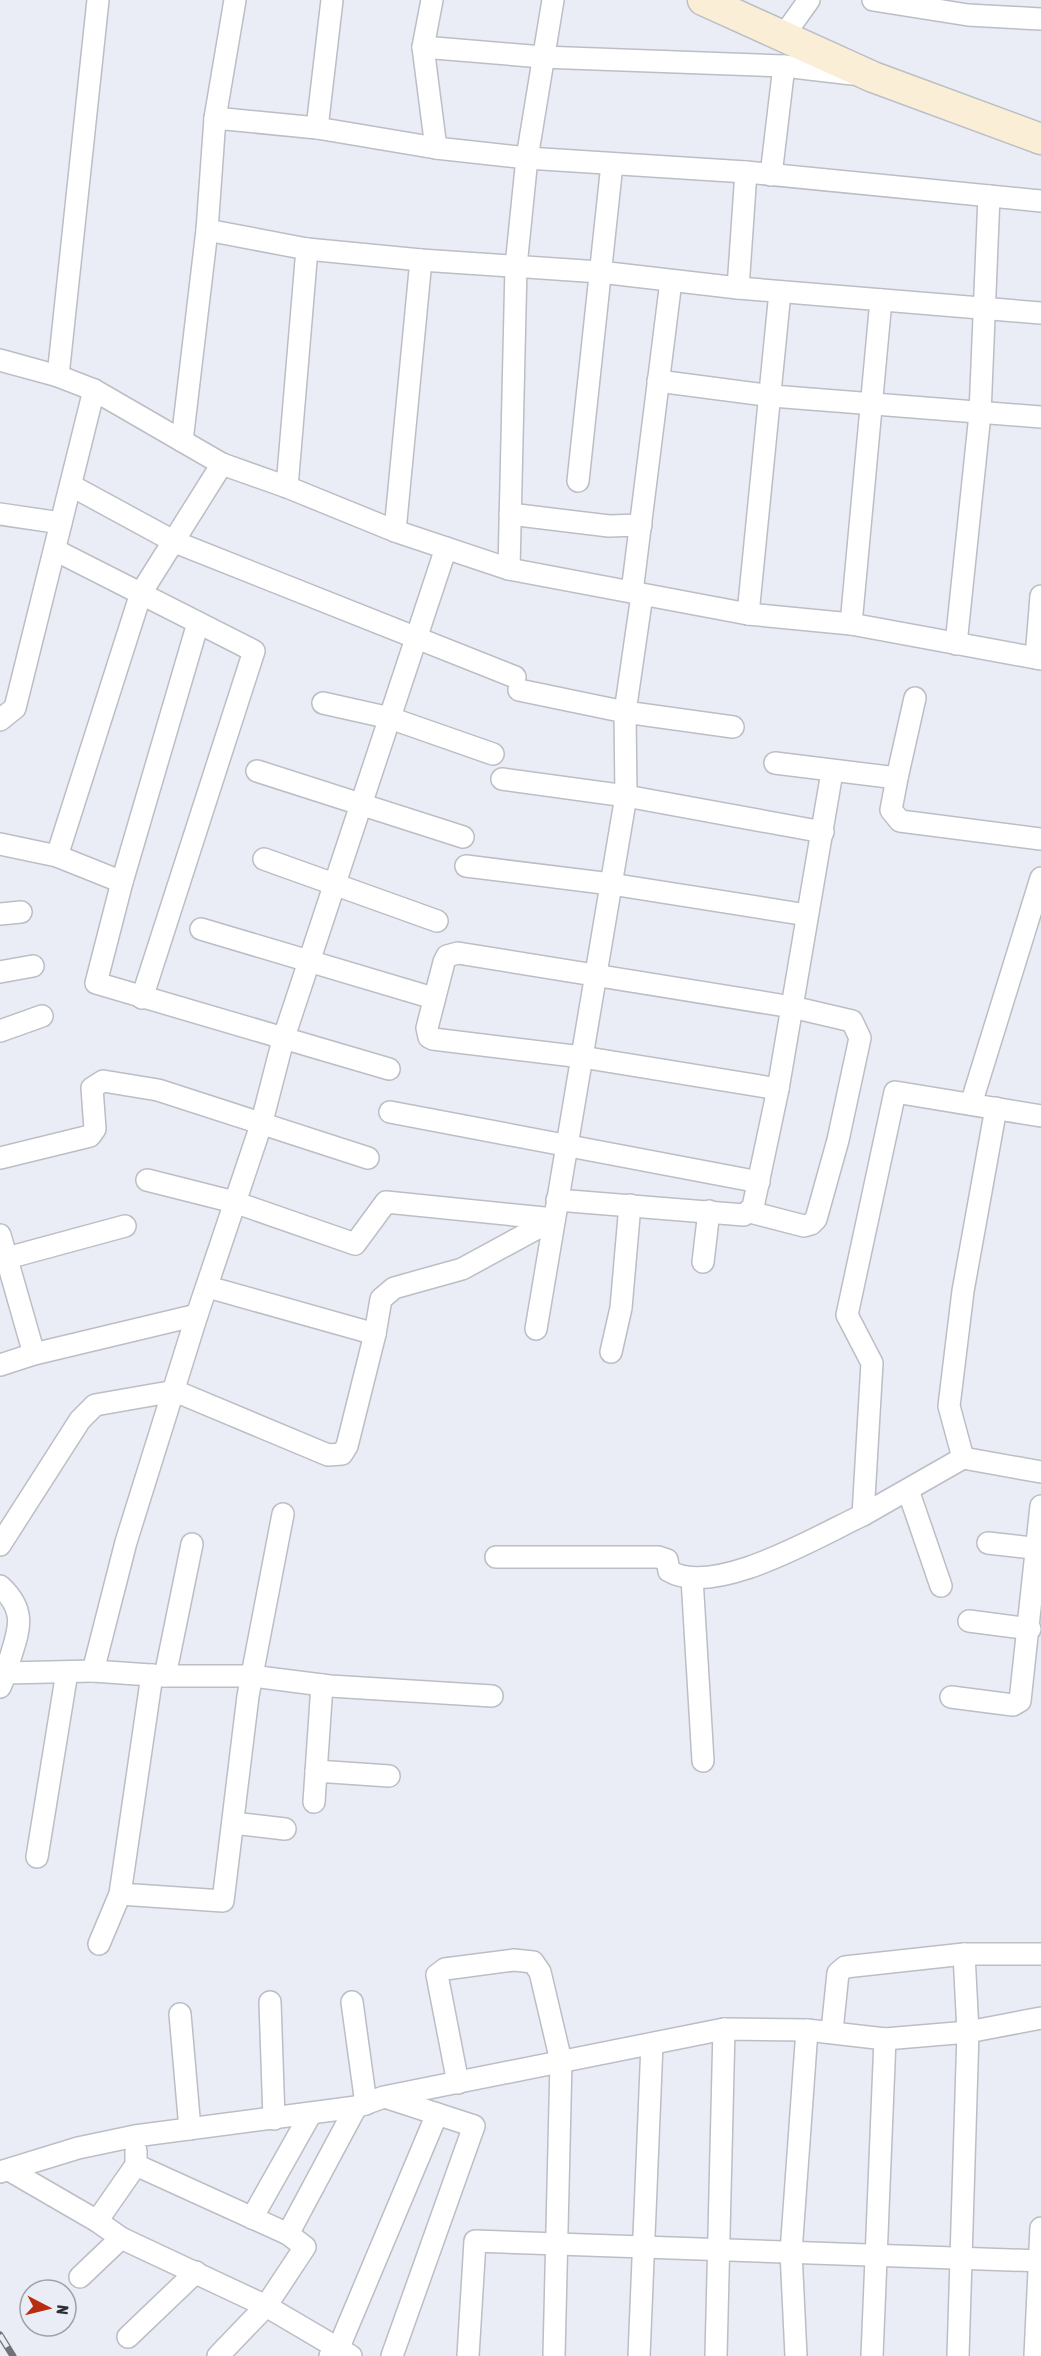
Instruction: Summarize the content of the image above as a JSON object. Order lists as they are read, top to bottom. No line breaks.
{"north":"right"}
